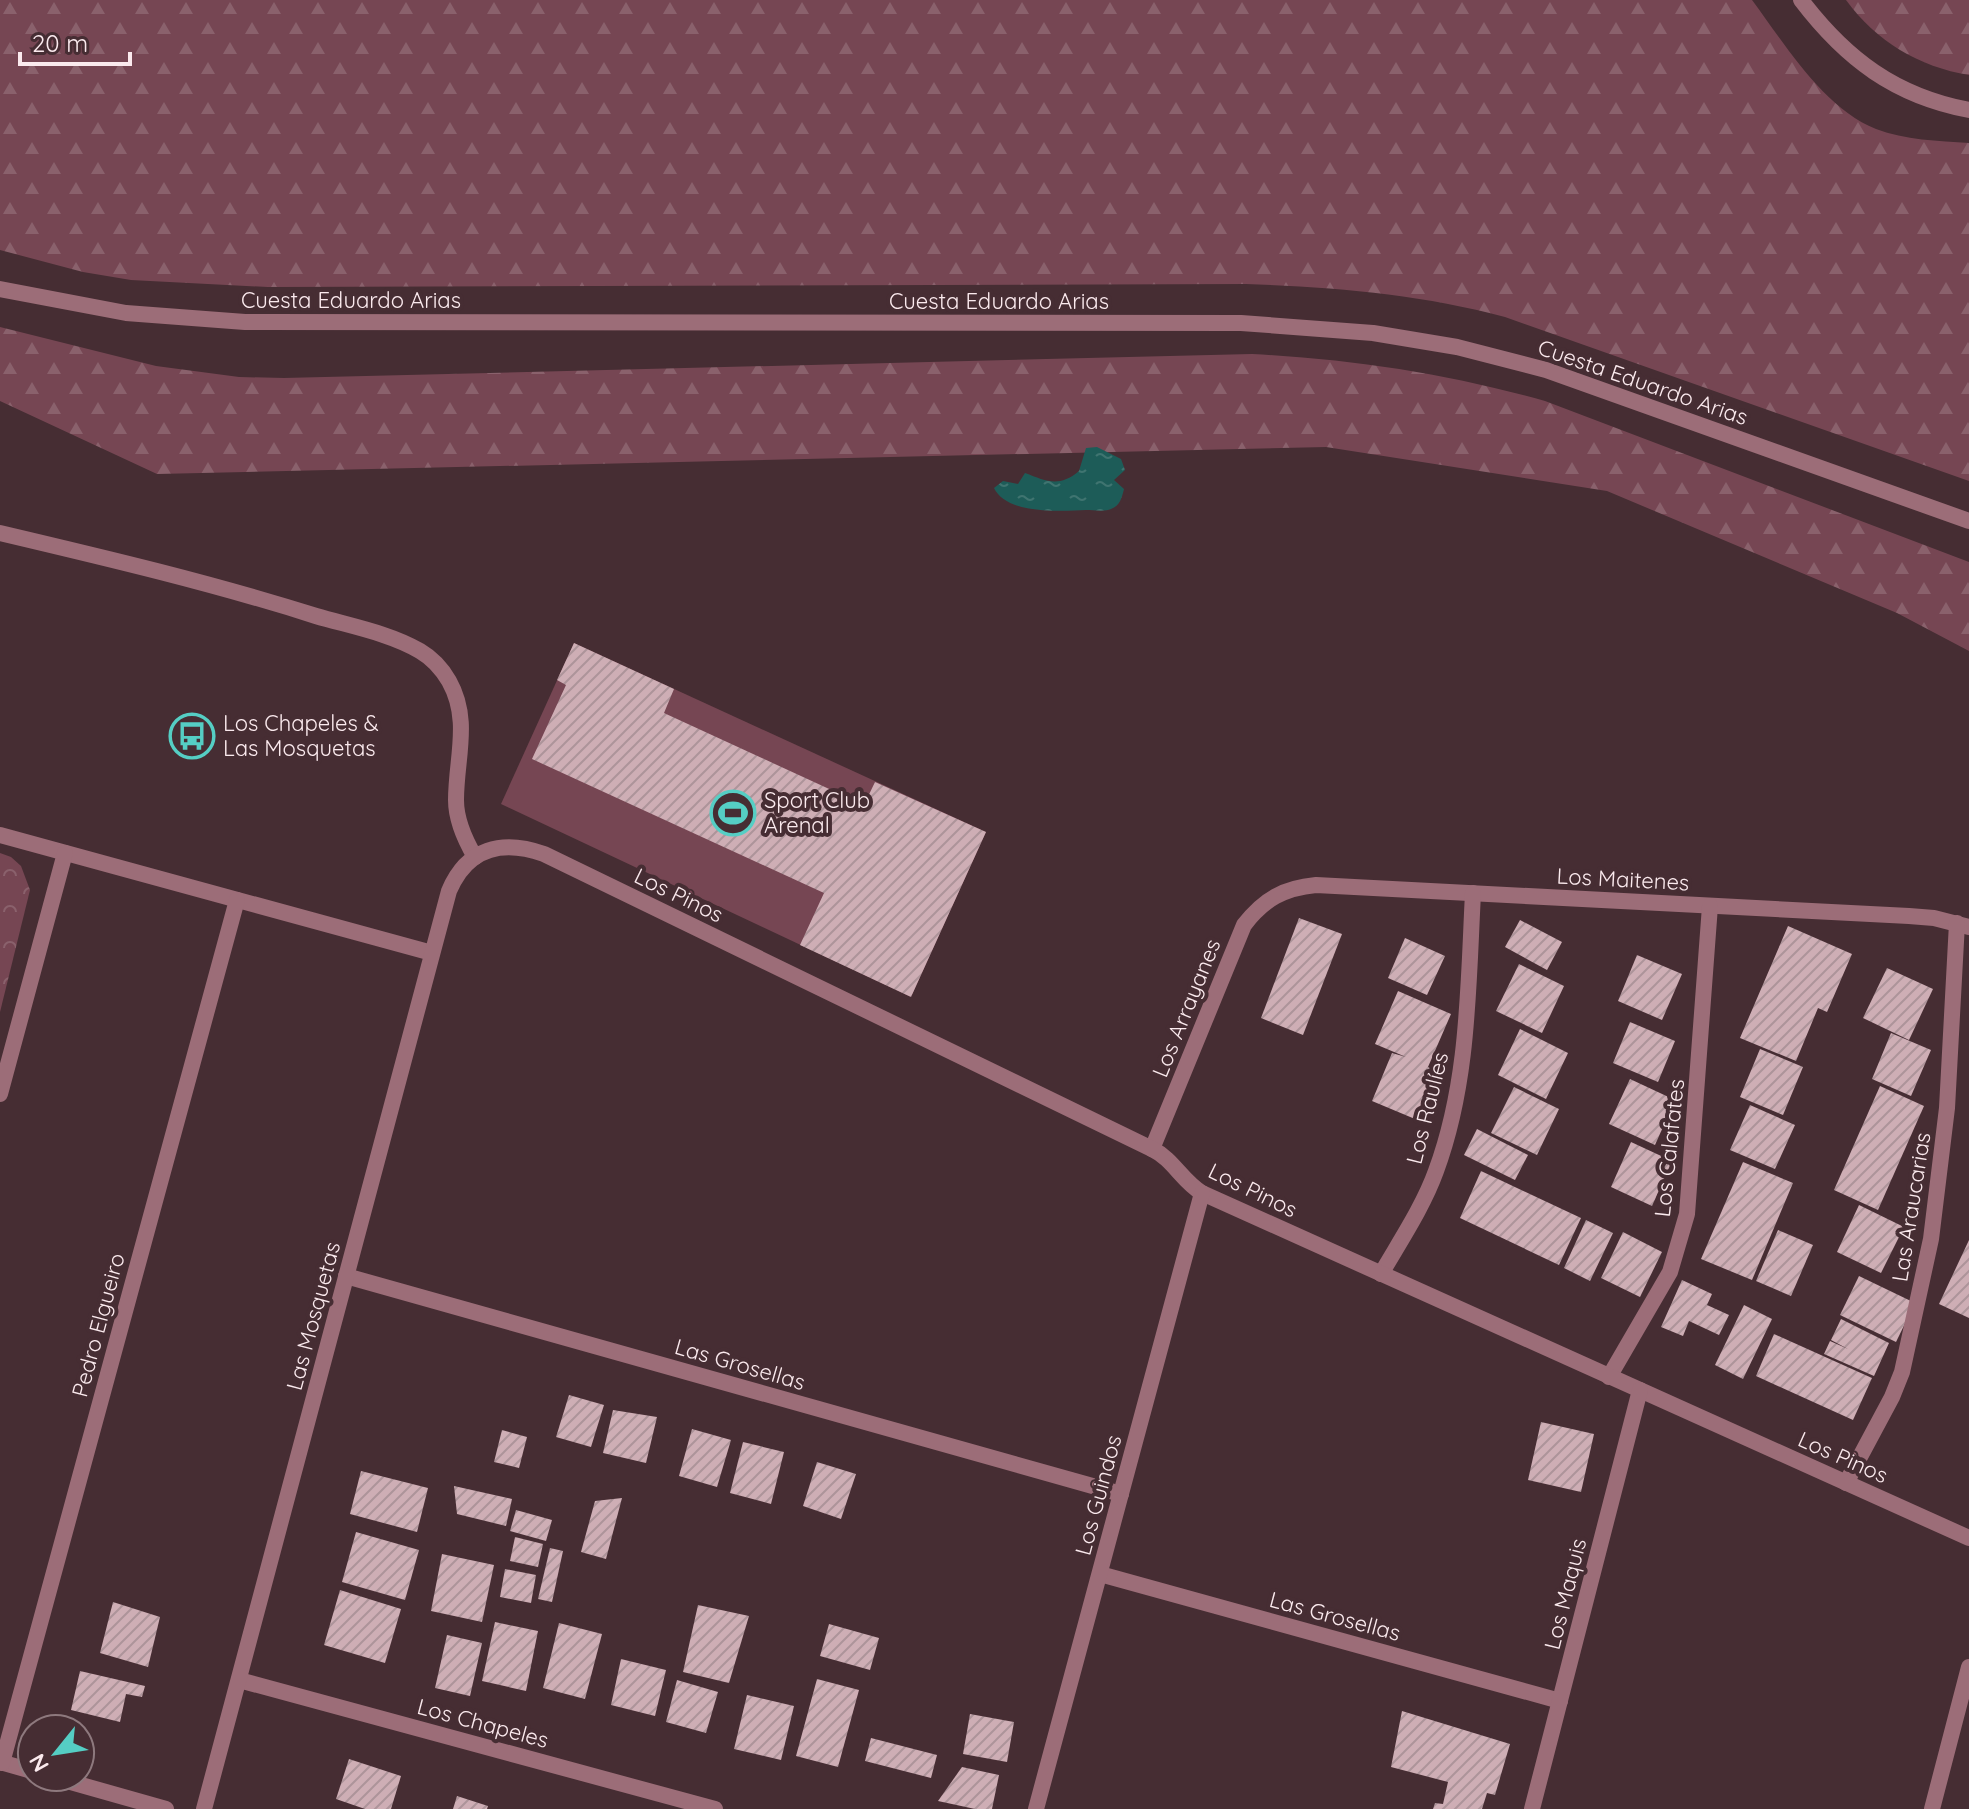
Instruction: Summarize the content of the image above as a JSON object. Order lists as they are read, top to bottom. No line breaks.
{"streets":{"street":["Cuesta Eduardo Arias","Los Maitenes","Los Pinos","Los Arrayanes","Los Raulíes","Los Calafates","Las Araucarias","Las Mosquetas","Pedro Elgueiro","Las Grosellas","Los Guindos","Los Maquis","Los Chapeles"]},"crossings":[["Los Maitenes","Los Arrayanes"],["Los Maitenes","Los Raulíes"],["Los Maitenes","Los Calafates"],["Los Maitenes","Las Araucarias"],["Los Pinos","Los Arrayanes"],["Los Pinos","Los Raulíes"],["Los Pinos","Los Calafates"],["Los Pinos","Las Araucarias"],["Los Pinos","Las Mosquetas"],["Los Pinos","Los Guindos"],["Los Pinos","Los Maquis"],["Las Mosquetas","Las Grosellas"],["Las Mosquetas","Los Chapeles"],["Las Grosellas","Los Guindos"],["Las Grosellas","Los Maquis"]],"places":{"bus stop":["Los Chapeles & Las Mosquetas"],"sports":["Sport Club Arenal"]},"scale_bar":"20 m","north":"bottom left"}
